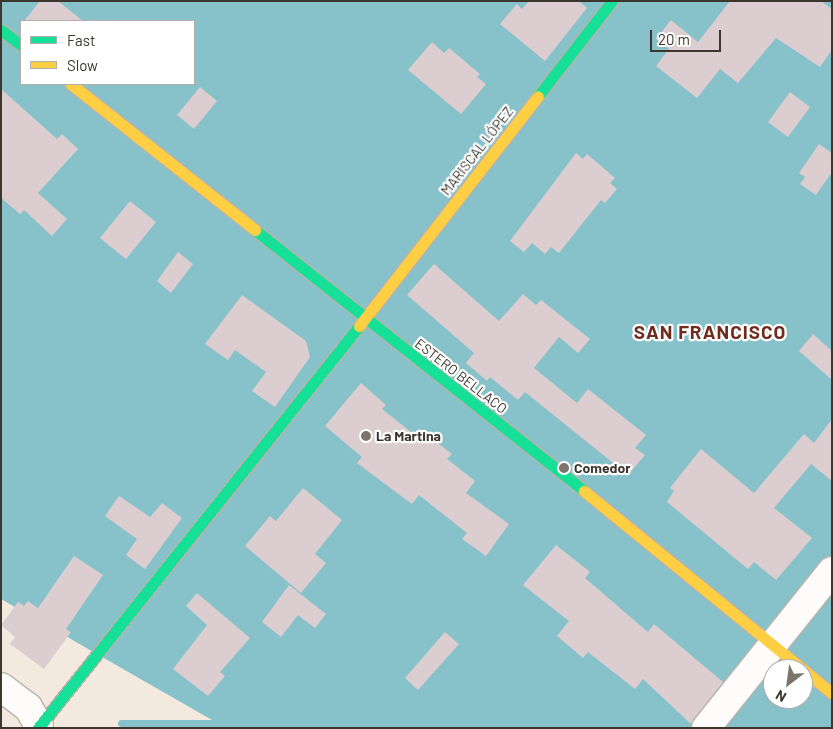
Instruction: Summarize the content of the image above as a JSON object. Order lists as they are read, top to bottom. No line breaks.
{"streets":{"street":["MARISCAL LÓPEZ","ESTERO BELLACO"]},"crossings":[["MARISCAL LÓPEZ","ESTERO BELLACO"]],"districts":["SAN FRANCISCO"],"places":["La Martina","Comedor"],"legend":["Fast","Slow"],"scale_bar":"20 m","north":"bottom left"}
